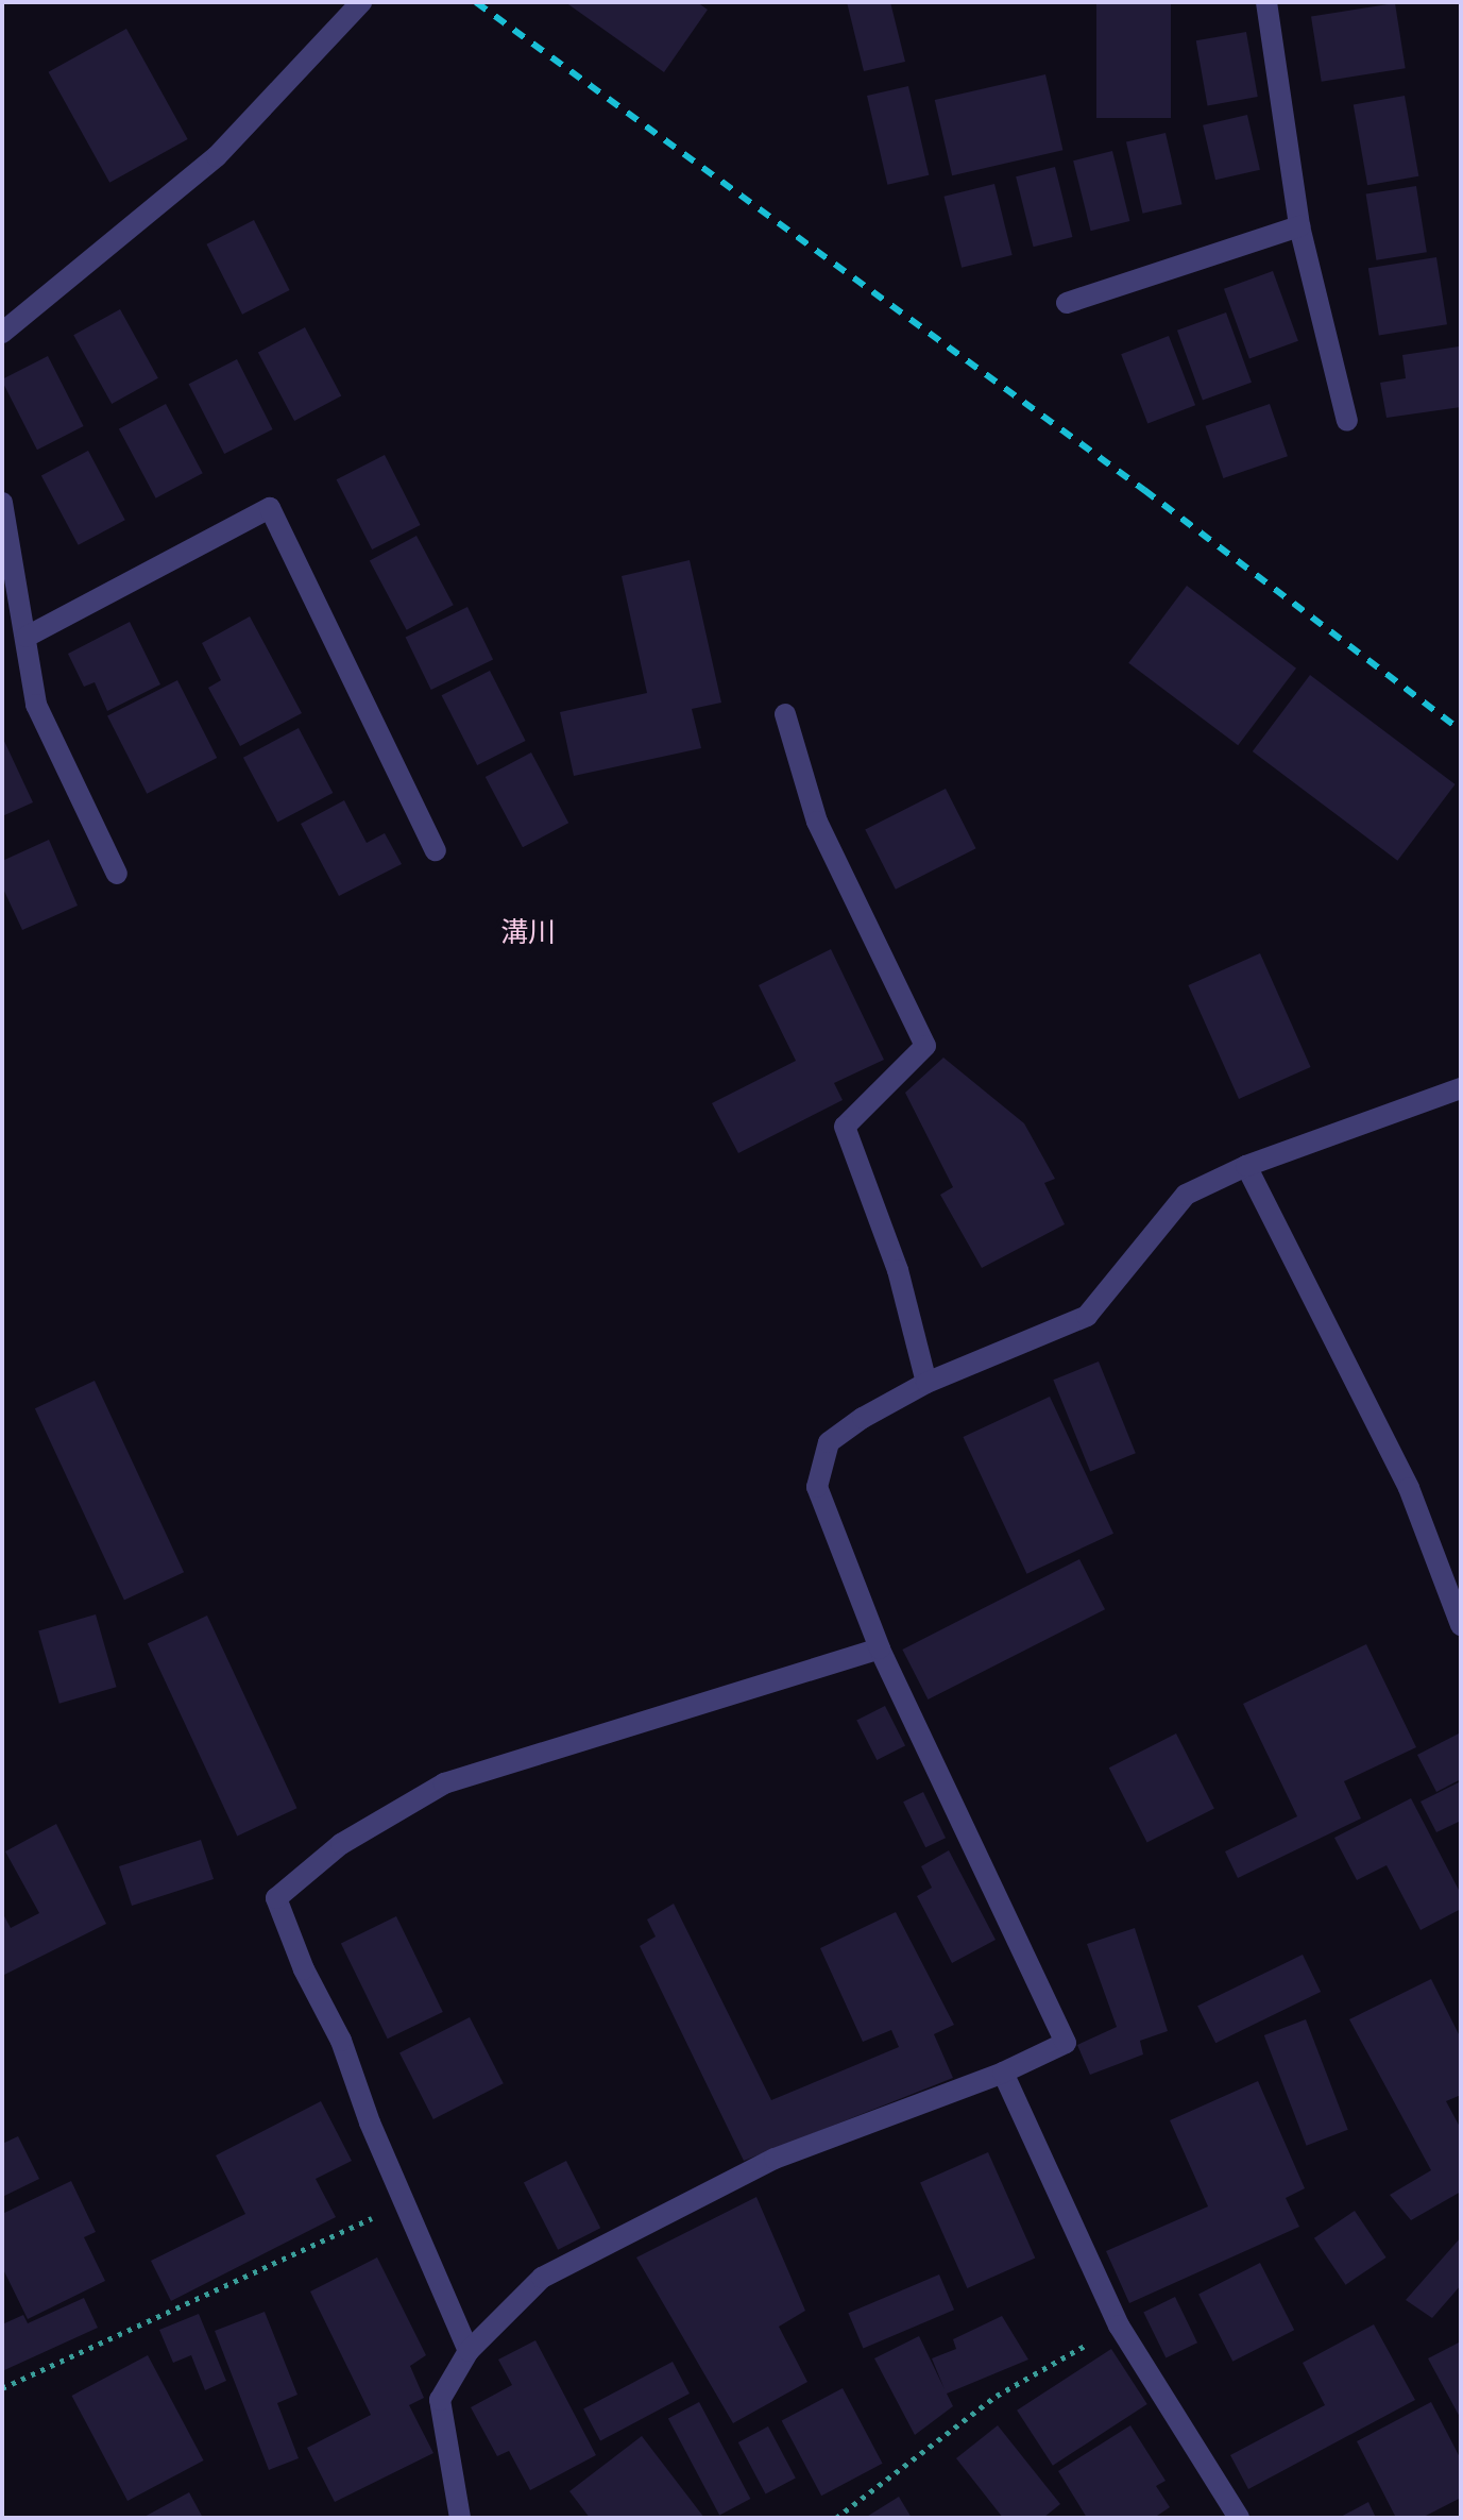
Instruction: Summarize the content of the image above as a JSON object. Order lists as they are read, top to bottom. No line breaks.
{"districts":["溝川"]}
